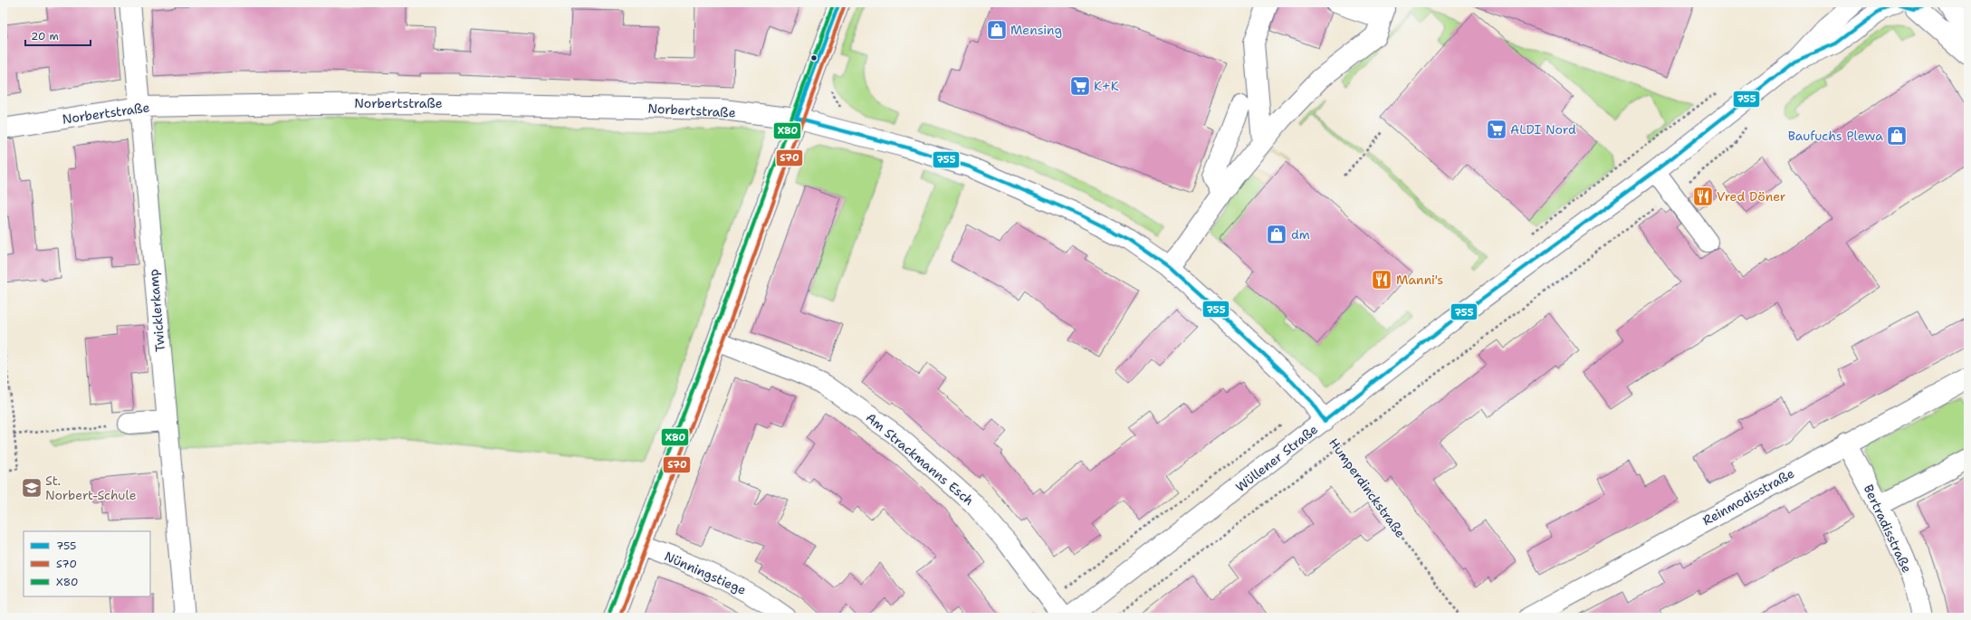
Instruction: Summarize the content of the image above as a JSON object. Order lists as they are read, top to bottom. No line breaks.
{"streets":{"street":["Norbertstraße","Twicklerkamp","Wüllener Straße","Am Strackmanns Esch","Reinmodisstraße","Bertradisstraße","Nünningstiege"],"path":["Humperdinckstraße"]},"crossings":[["Norbertstraße","Twicklerkamp"],["Wüllener Straße","Humperdinckstraße"],["Reinmodisstraße","Bertradisstraße"]],"places":{"shop":["Mensing","Baufuchs Plewa","dm"],"supermarket":["K+K","ALDI Nord"],"restaurant":["Vred Döner","Manni's"],"school or university":["St. Norbert-Schule"]},"lines":["transit line 755","transit line X80","transit line S70"],"legend":["755","S70","X80"],"scale_bar":"20 m"}
